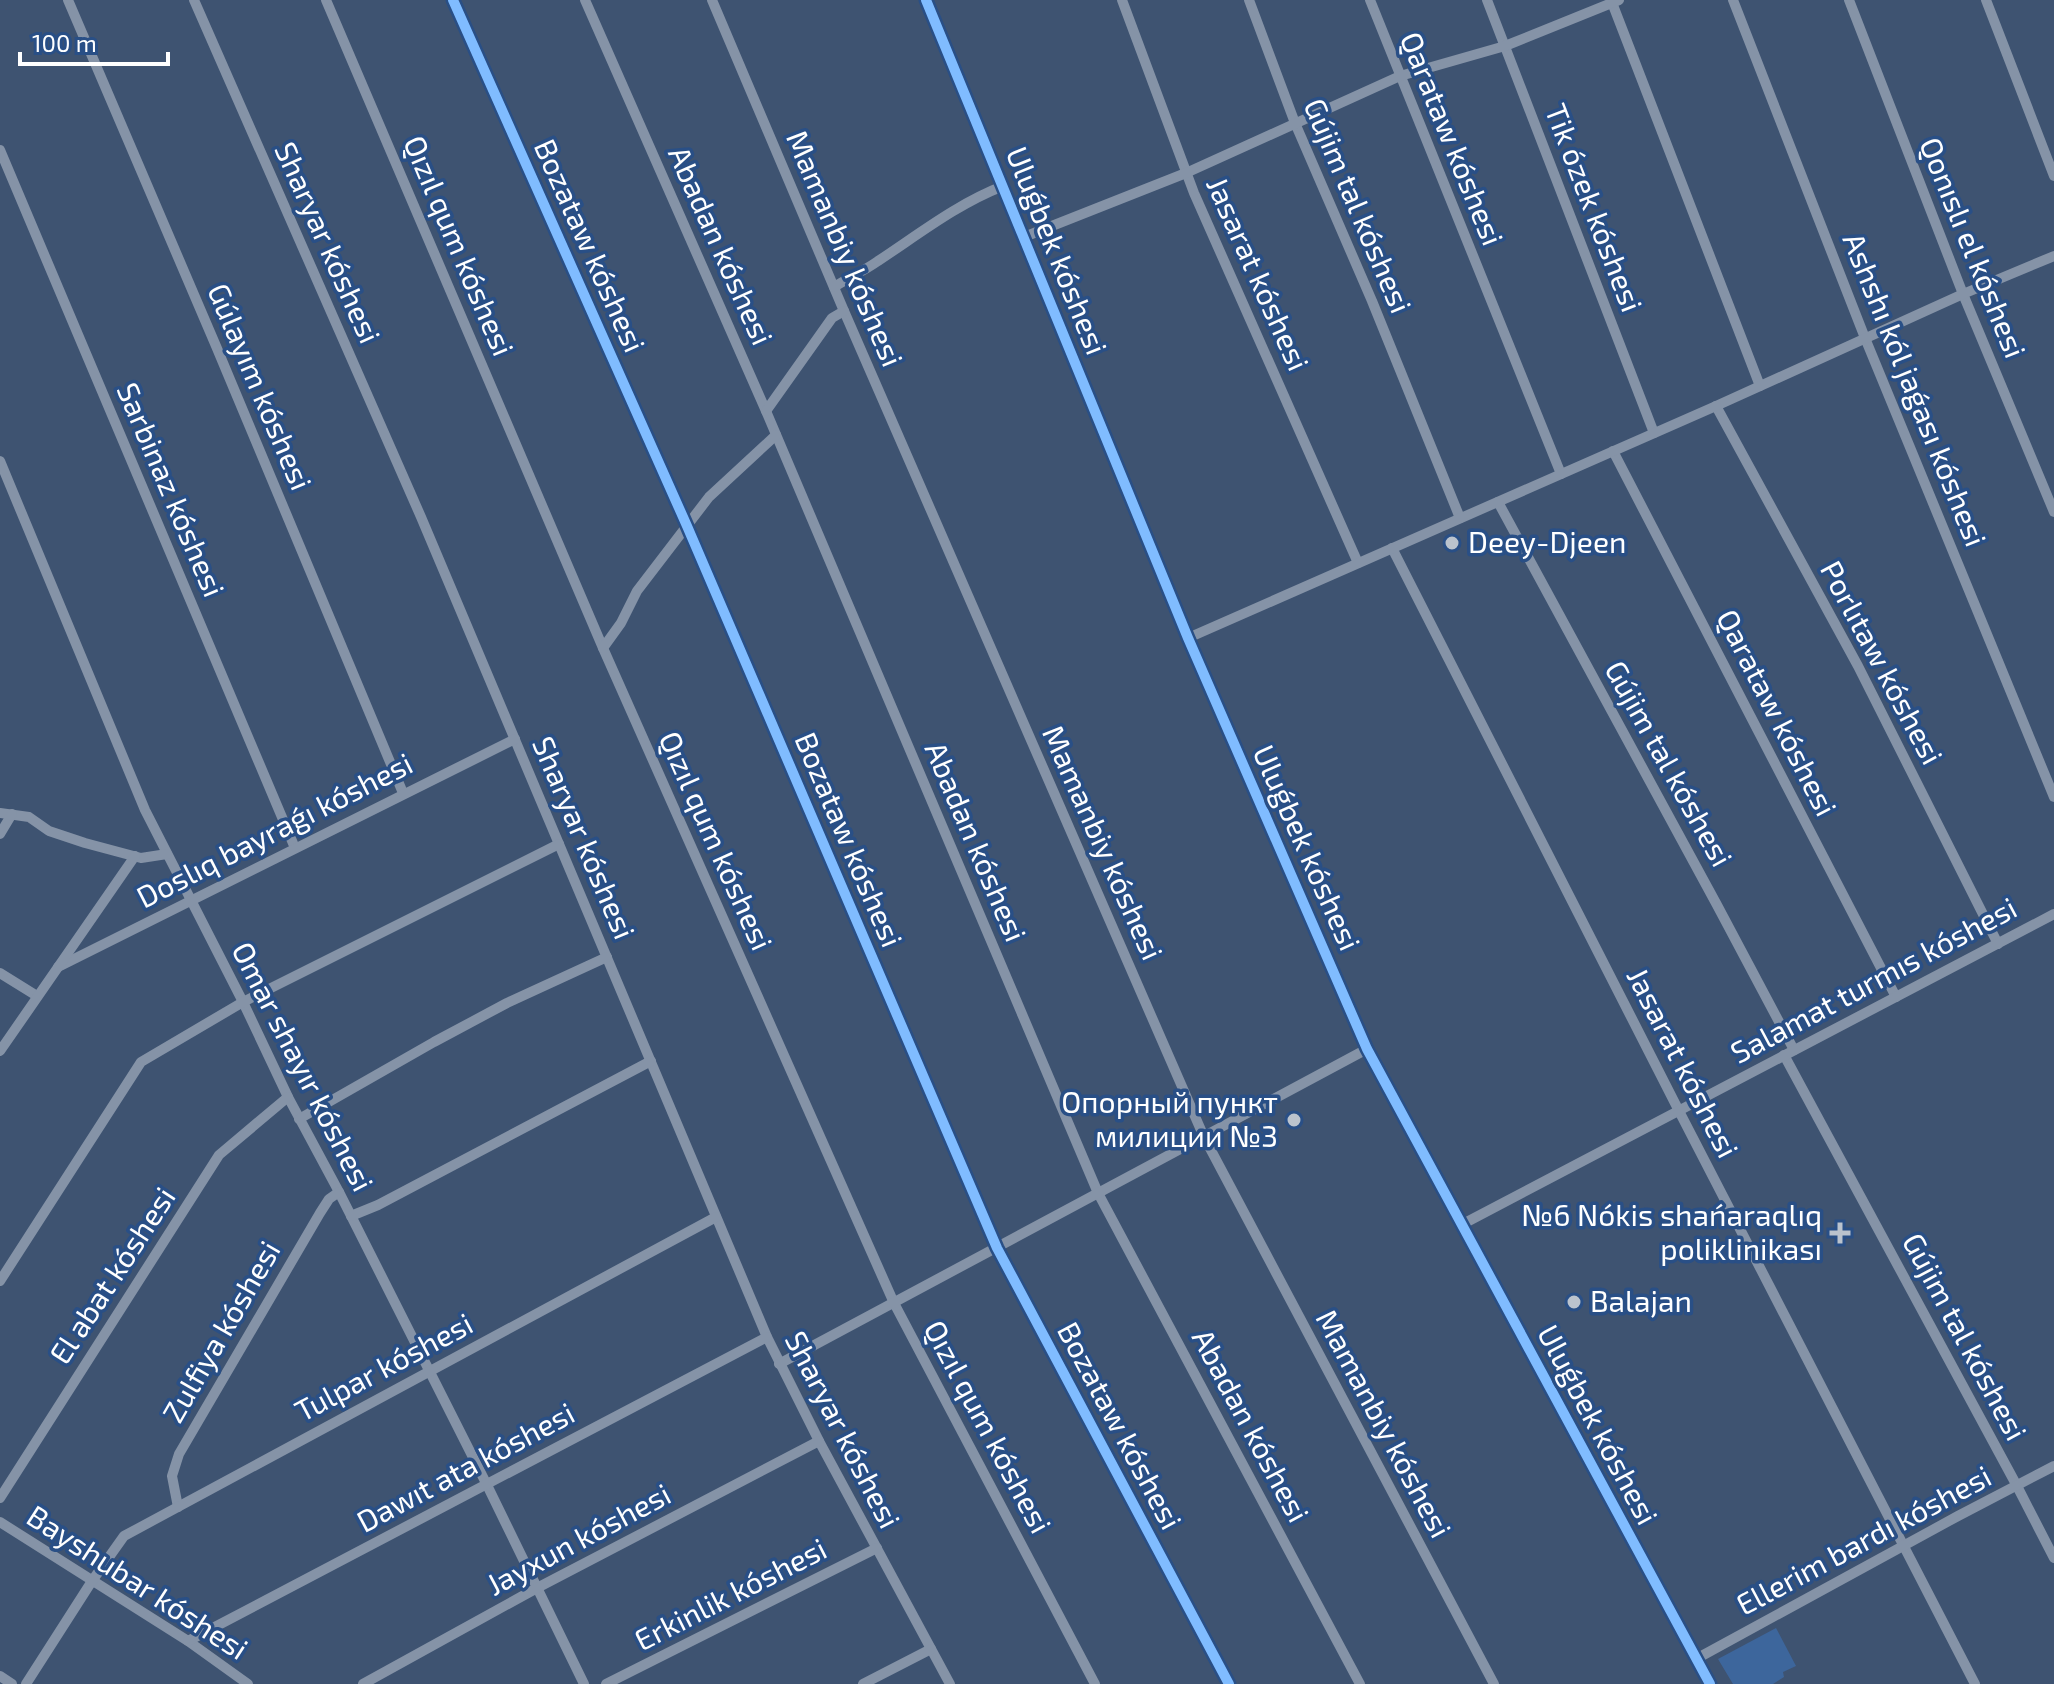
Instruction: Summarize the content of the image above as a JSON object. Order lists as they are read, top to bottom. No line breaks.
{"streets":{"street":["Qarataw kóshesi","Gújim tal kóshesi","Tik ózek kóshesi","Sharyar kóshesi","Qızıl qum kóshesi","Bozataw kóshesi","Abadan kóshesi","Qonıslı el kóshesi","Mamanbiy kóshesi","Uluǵbek kóshesi","Jasarat kóshesi","Gúlayım kóshesi","Ashshı kól jaǵası kóshesi","Sarbinaz kóshesi","Porlıtaw kóshesi","Doslıq bayraǵı kóshesi","Salamat turmıs kóshesi","Omar shayır kóshesi","El abat kóshesi","Zulfiya kóshesi","Tulpar kóshesi","Dawıt ata kóshesi","Jayxun kóshesi","Ellerim bardı kóshesi","Bayshubar kóshesi","Erkinlik kóshesi"]},"crossings":[["Qarataw kóshesi","Salamat turmıs kóshesi"],["Gújim tal kóshesi","Salamat turmıs kóshesi"],["Gújim tal kóshesi","Ellerim bardı kóshesi"],["Sharyar kóshesi","Doslıq bayraǵı kóshesi"],["Sharyar kóshesi","Tulpar kóshesi"],["Sharyar kóshesi","Dawıt ata kóshesi"],["Sharyar kóshesi","Jayxun kóshesi"],["Sharyar kóshesi","Erkinlik kóshesi"],["Uluǵbek kóshesi","Salamat turmıs kóshesi"],["Uluǵbek kóshesi","Ellerim bardı kóshesi"],["Jasarat kóshesi","Salamat turmıs kóshesi"],["Jasarat kóshesi","Ellerim bardı kóshesi"],["Gúlayım kóshesi","Doslıq bayraǵı kóshesi"],["Sarbinaz kóshesi","Doslıq bayraǵı kóshesi"],["Porlıtaw kóshesi","Salamat turmıs kóshesi"],["Doslıq bayraǵı kóshesi","Omar shayır kóshesi"],["Omar shayır kóshesi","El abat kóshesi"],["Omar shayır kóshesi","Zulfiya kóshesi"],["Omar shayır kóshesi","Tulpar kóshesi"],["Omar shayır kóshesi","Dawıt ata kóshesi"],["Omar shayır kóshesi","Jayxun kóshesi"],["Zulfiya kóshesi","Tulpar kóshesi"],["Tulpar kóshesi","Bayshubar kóshesi"],["Dawıt ata kóshesi","Bayshubar kóshesi"]],"places":{"other":["Deey-Djeen","Опорный пункт милиции №3","Balajan"],"health":["№6 Nókis shańaraqlıq poliklinikası"]},"scale_bar":"100 m"}
